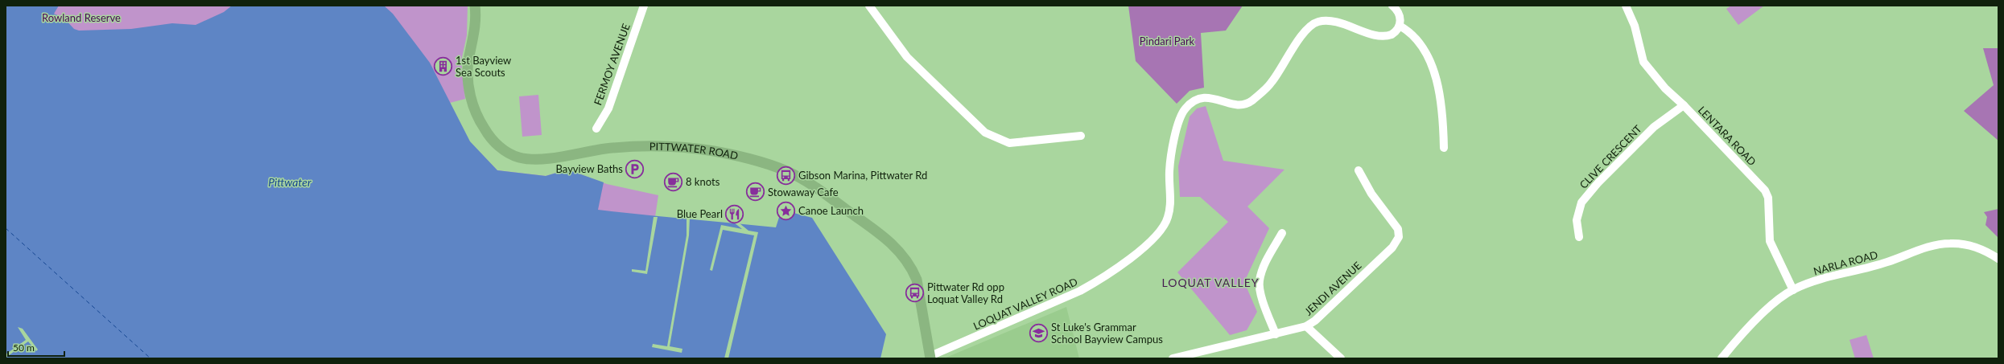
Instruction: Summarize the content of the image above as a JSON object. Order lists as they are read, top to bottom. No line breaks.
{"streets":{"main road":["PITTWATER ROAD"],"street":["FERMOY AVENUE","LENTARA ROAD","CLIVE CRESCENT","NARLA ROAD","JENDI AVENUE","LOQUAT VALLEY ROAD"]},"crossings":[["LENTARA ROAD","CLIVE CRESCENT"],["LENTARA ROAD","NARLA ROAD"],["PITTWATER ROAD","LOQUAT VALLEY ROAD"]],"districts":["LOQUAT VALLEY"],"water":["Pittwater"],"parks":["Rowland Reserve","Pindari Park"],"places":{"building":["1st Bayview Sea Scouts"],"parking":["Bayview Baths"],"bus stop":["Gibson Marina, Pittwater Rd","Pittwater Rd opp Loquat Valley Rd"],"cafe":["8 knots","Stowaway Cafe"],"place":["Canoe Launch"],"restaurant":["Blue Pearl"],"school or university":["St Luke's Grammar School Bayview Campus"]},"scale_bar":"50 m"}
